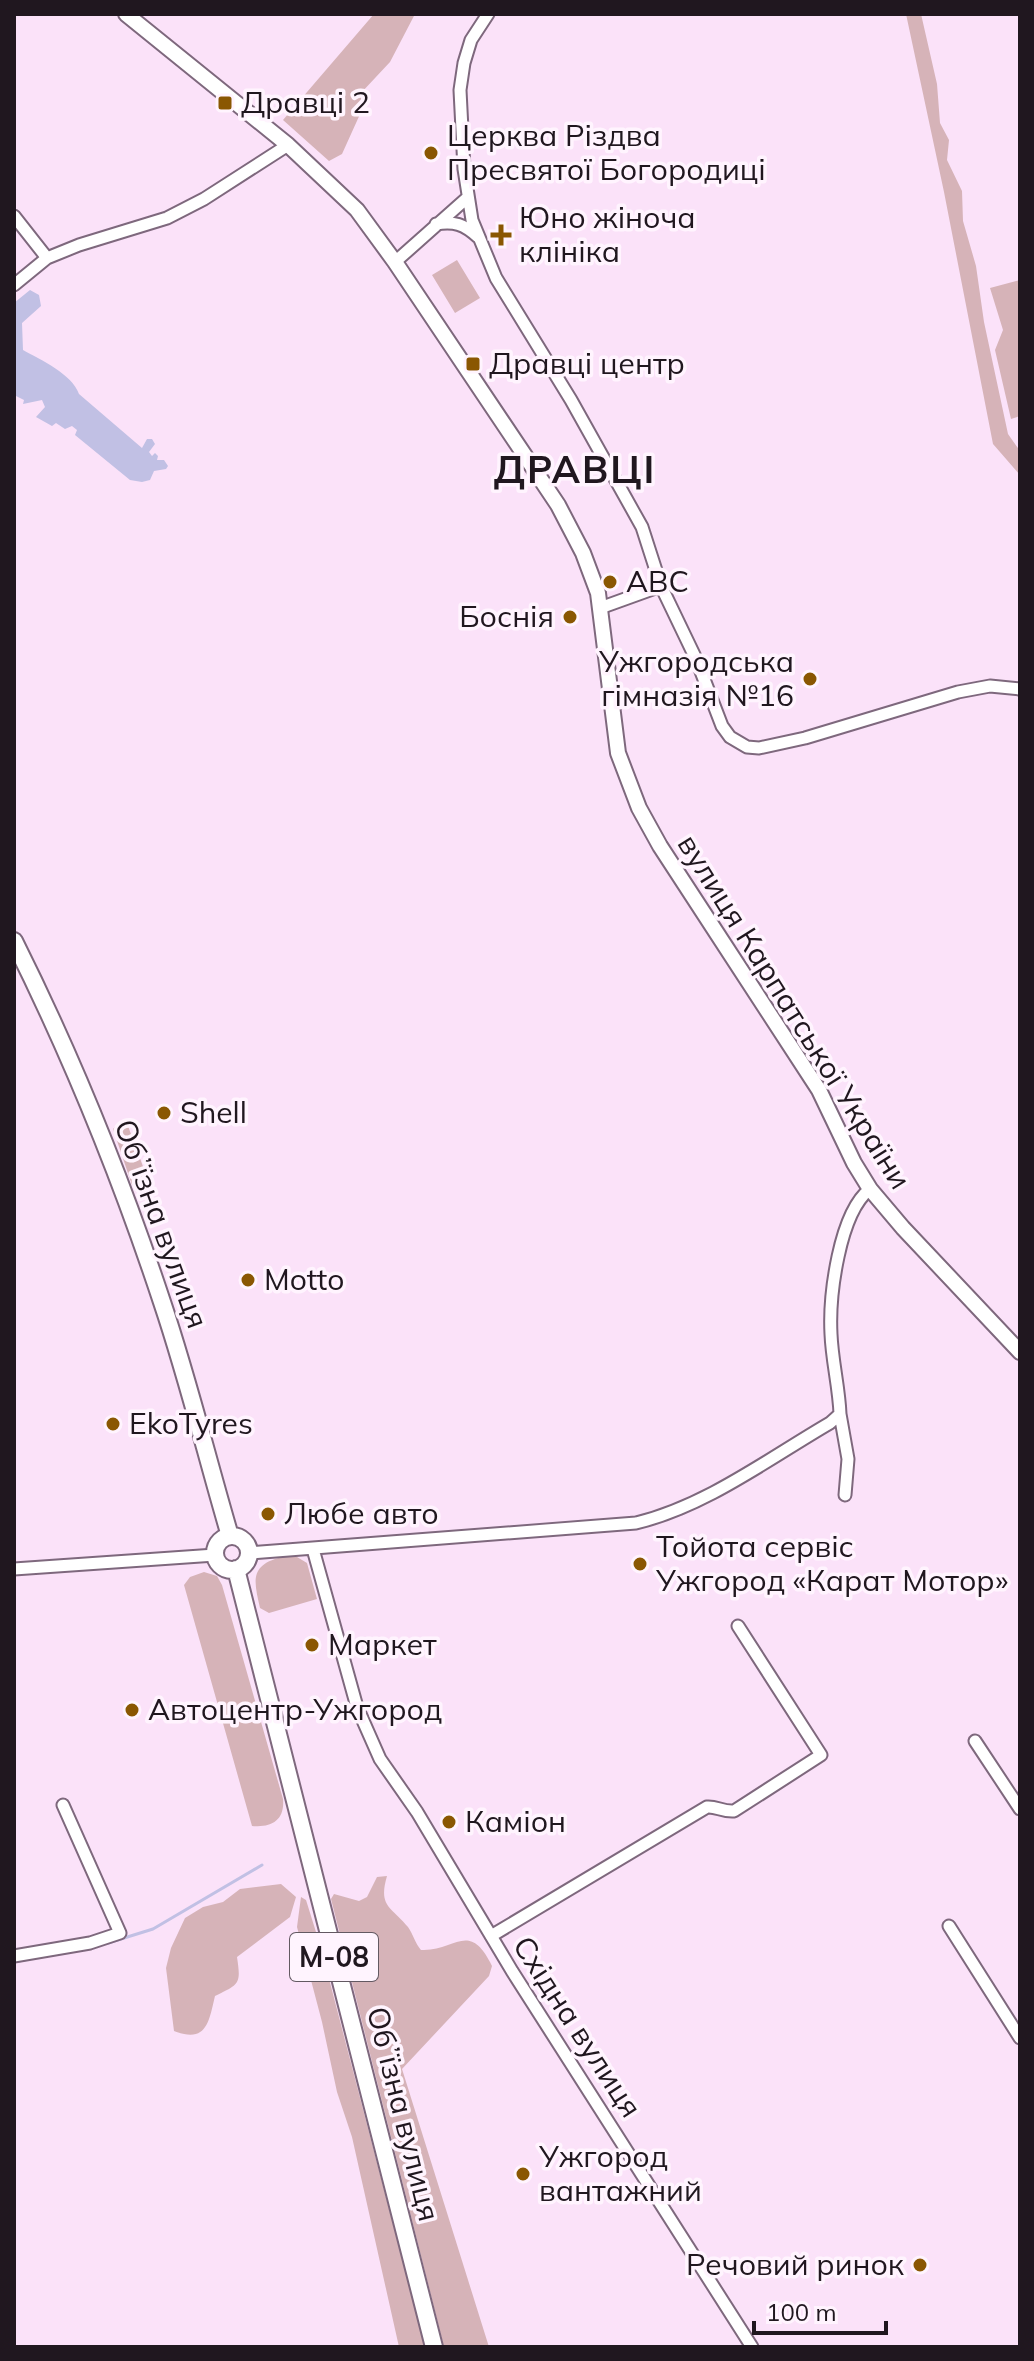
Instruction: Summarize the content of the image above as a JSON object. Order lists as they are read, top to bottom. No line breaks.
{"streets":{"highway":["Обʼїзна вулиця","М-08"],"main road":["вулиця Карпатської України"],"street":["Східна вулиця"]},"districts":["ДРАВЦІ"],"places":{"transit":["Дравці 2","Дравці центр"],"other":["Церква Різдва Пресвятої Богородиці","ABC","Боснія","Ужгородська гімназія №16","Shell","Motto","EkoTyres","Любе авто","Тойота сервіс Ужгород «Карат Мотор»","Маркет","Автоцентр-Ужгород","Каміон","Ужгород вантажний","Речовий ринок"],"health":["Юно жіноча клініка"]},"scale_bar":"100 m"}
